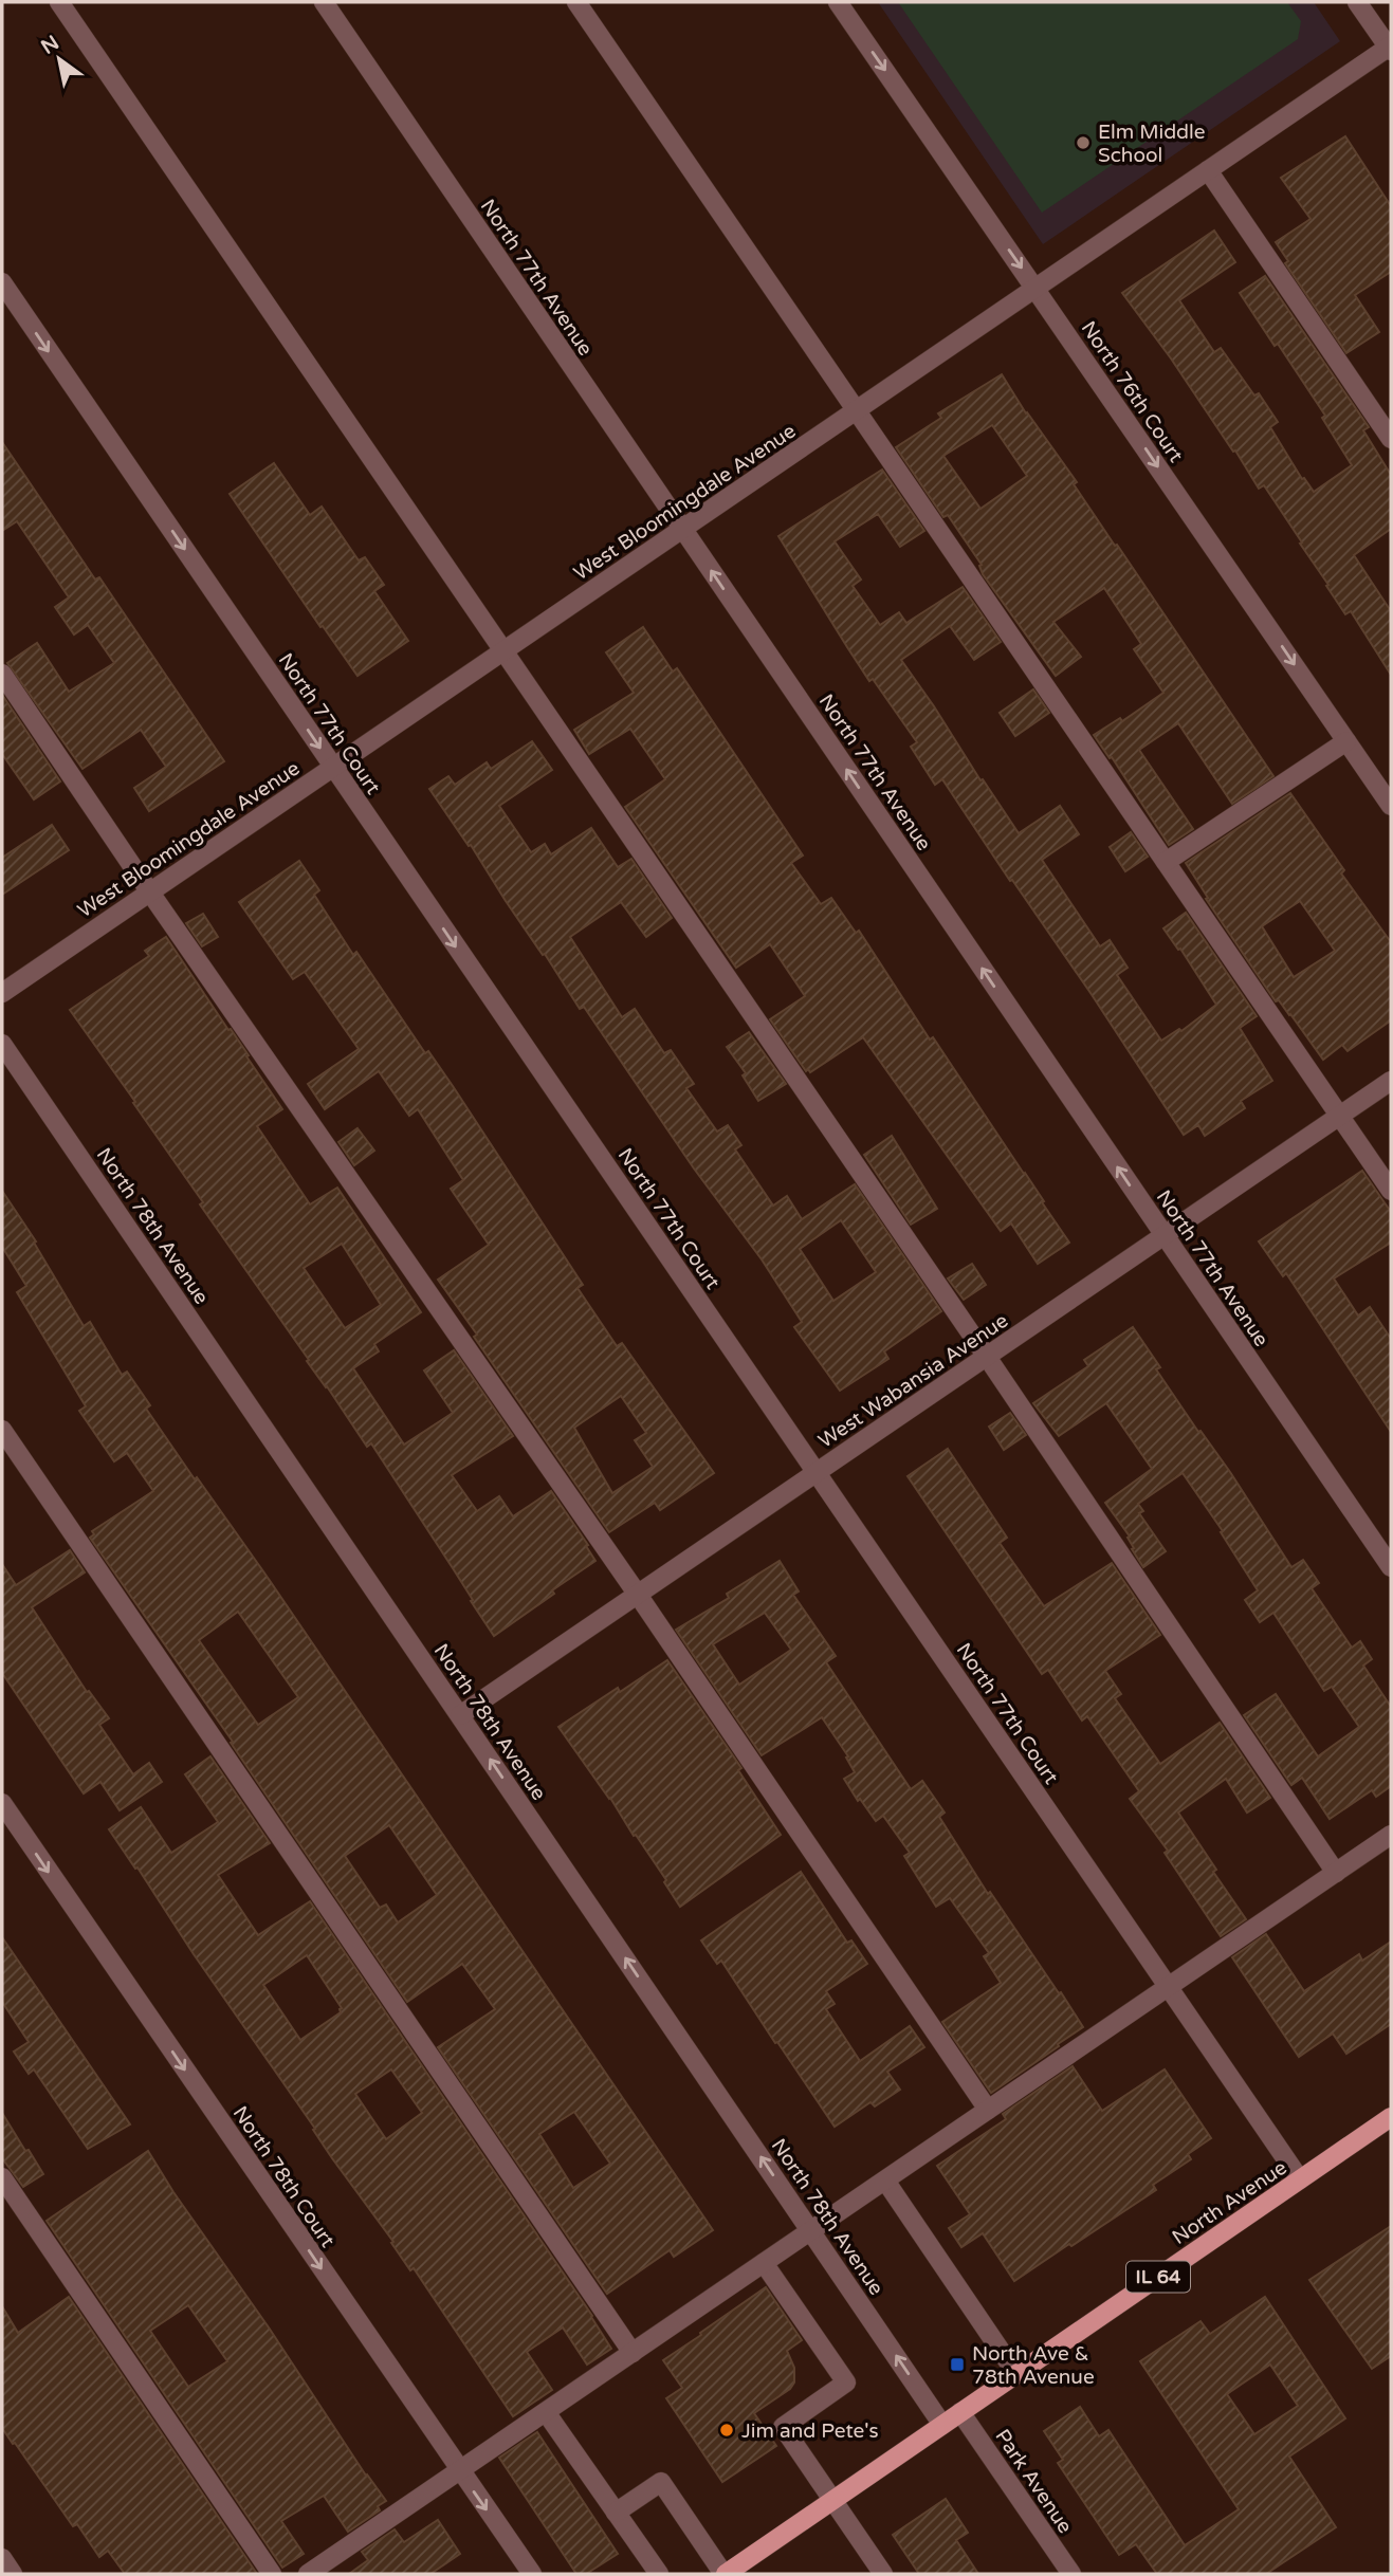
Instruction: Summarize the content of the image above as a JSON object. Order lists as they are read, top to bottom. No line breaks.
{"streets":{"main road":["North Avenue","IL 64"],"street":["North 77th Avenue","North 76th Court","West Bloomingdale Avenue","North 77th Court","North 78th Avenue","West Wabansia Avenue","North 78th Court","Park Avenue"]},"crossings":[["North 77th Avenue","West Bloomingdale Avenue"],["North 77th Avenue","West Wabansia Avenue"],["North 76th Court","West Bloomingdale Avenue"],["West Bloomingdale Avenue","North 77th Court"],["North 77th Court","West Wabansia Avenue"],["North 77th Court","North Avenue"],["North 78th Avenue","West Wabansia Avenue"],["North 78th Avenue","North Avenue"],["North Avenue","Park Avenue"]],"one_way":["North 77th Avenue","North 76th Court","North 77th Court","North 78th Avenue","North 78th Court"],"places":{"other":["Elm Middle School","Jim and Pete's"],"transit":["North Ave & 78th Avenue"]},"north":"top left"}
